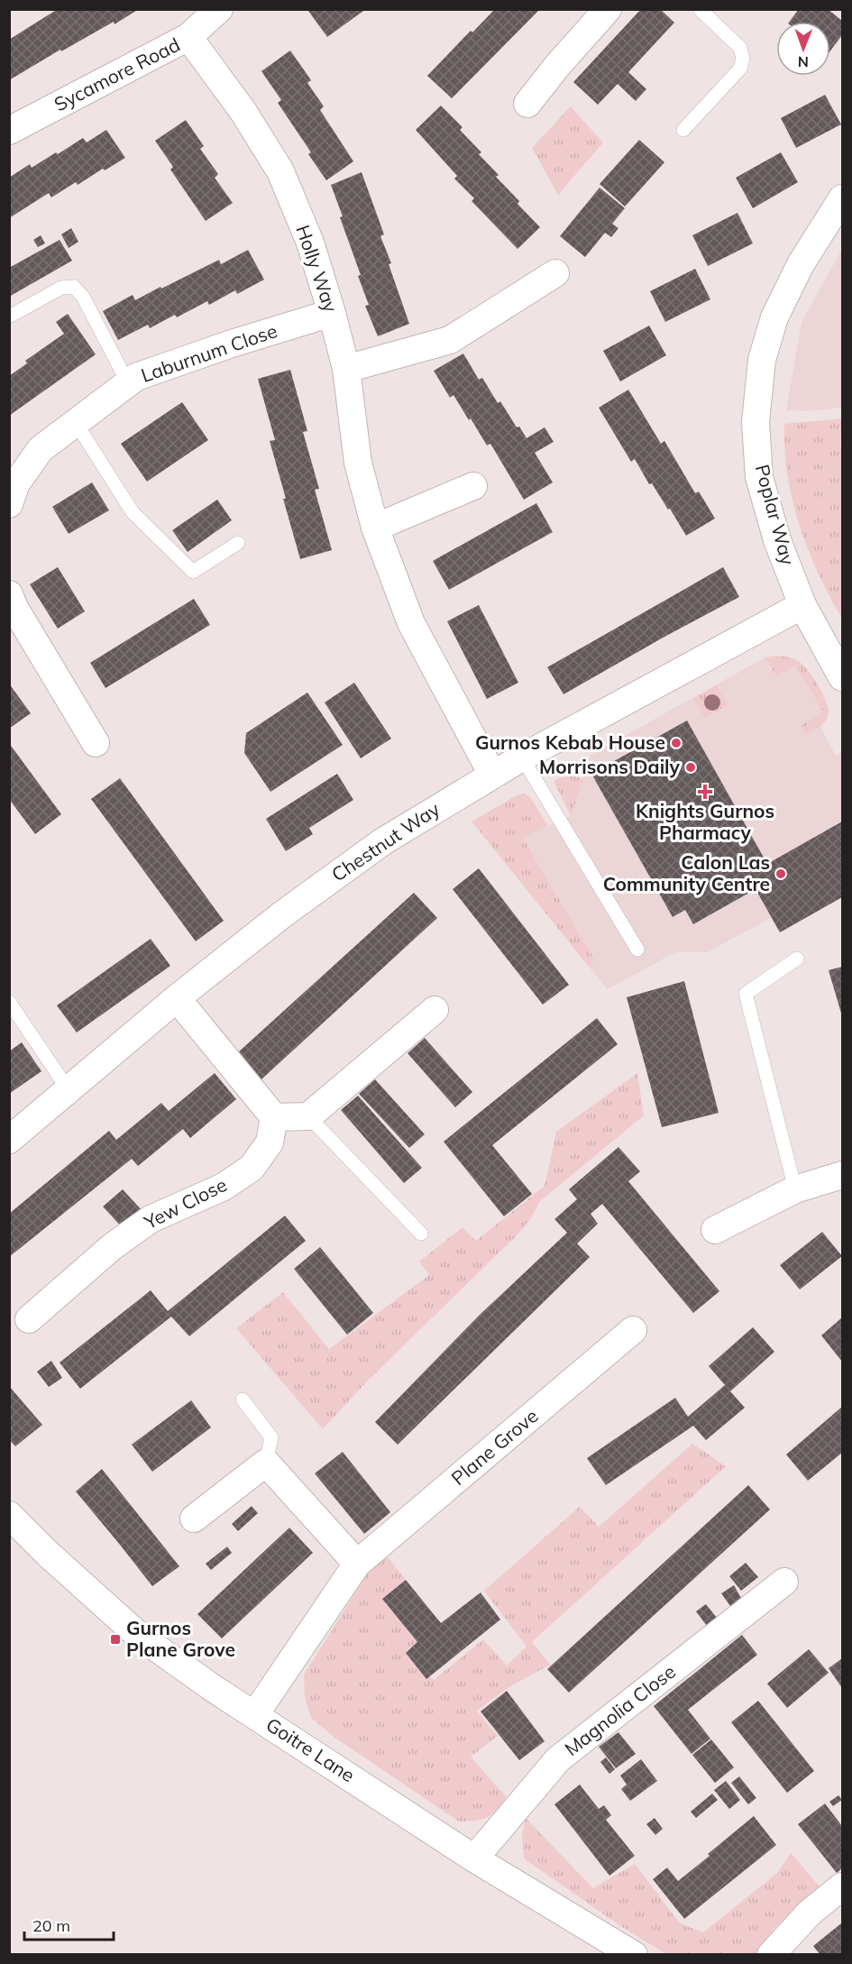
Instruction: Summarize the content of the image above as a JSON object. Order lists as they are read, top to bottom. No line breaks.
{"streets":{"street":["Sycamore Road","Holly Way","Laburnum Close","Poplar Way","Chestnut Way","Yew Close","Plane Grove","Magnolia Close","Goitre Lane"]},"crossings":[["Sycamore Road","Holly Way"],["Holly Way","Laburnum Close"],["Holly Way","Chestnut Way"],["Poplar Way","Chestnut Way"],["Plane Grove","Goitre Lane"],["Magnolia Close","Goitre Lane"]],"places":{"other":["Gurnos Kebab House","Morrisons Daily","Calon Las Community Centre"],"health":["Knights Gurnos Pharmacy"],"transit":["Gurnos Plane Grove"]},"scale_bar":"20 m","north":"bottom"}
